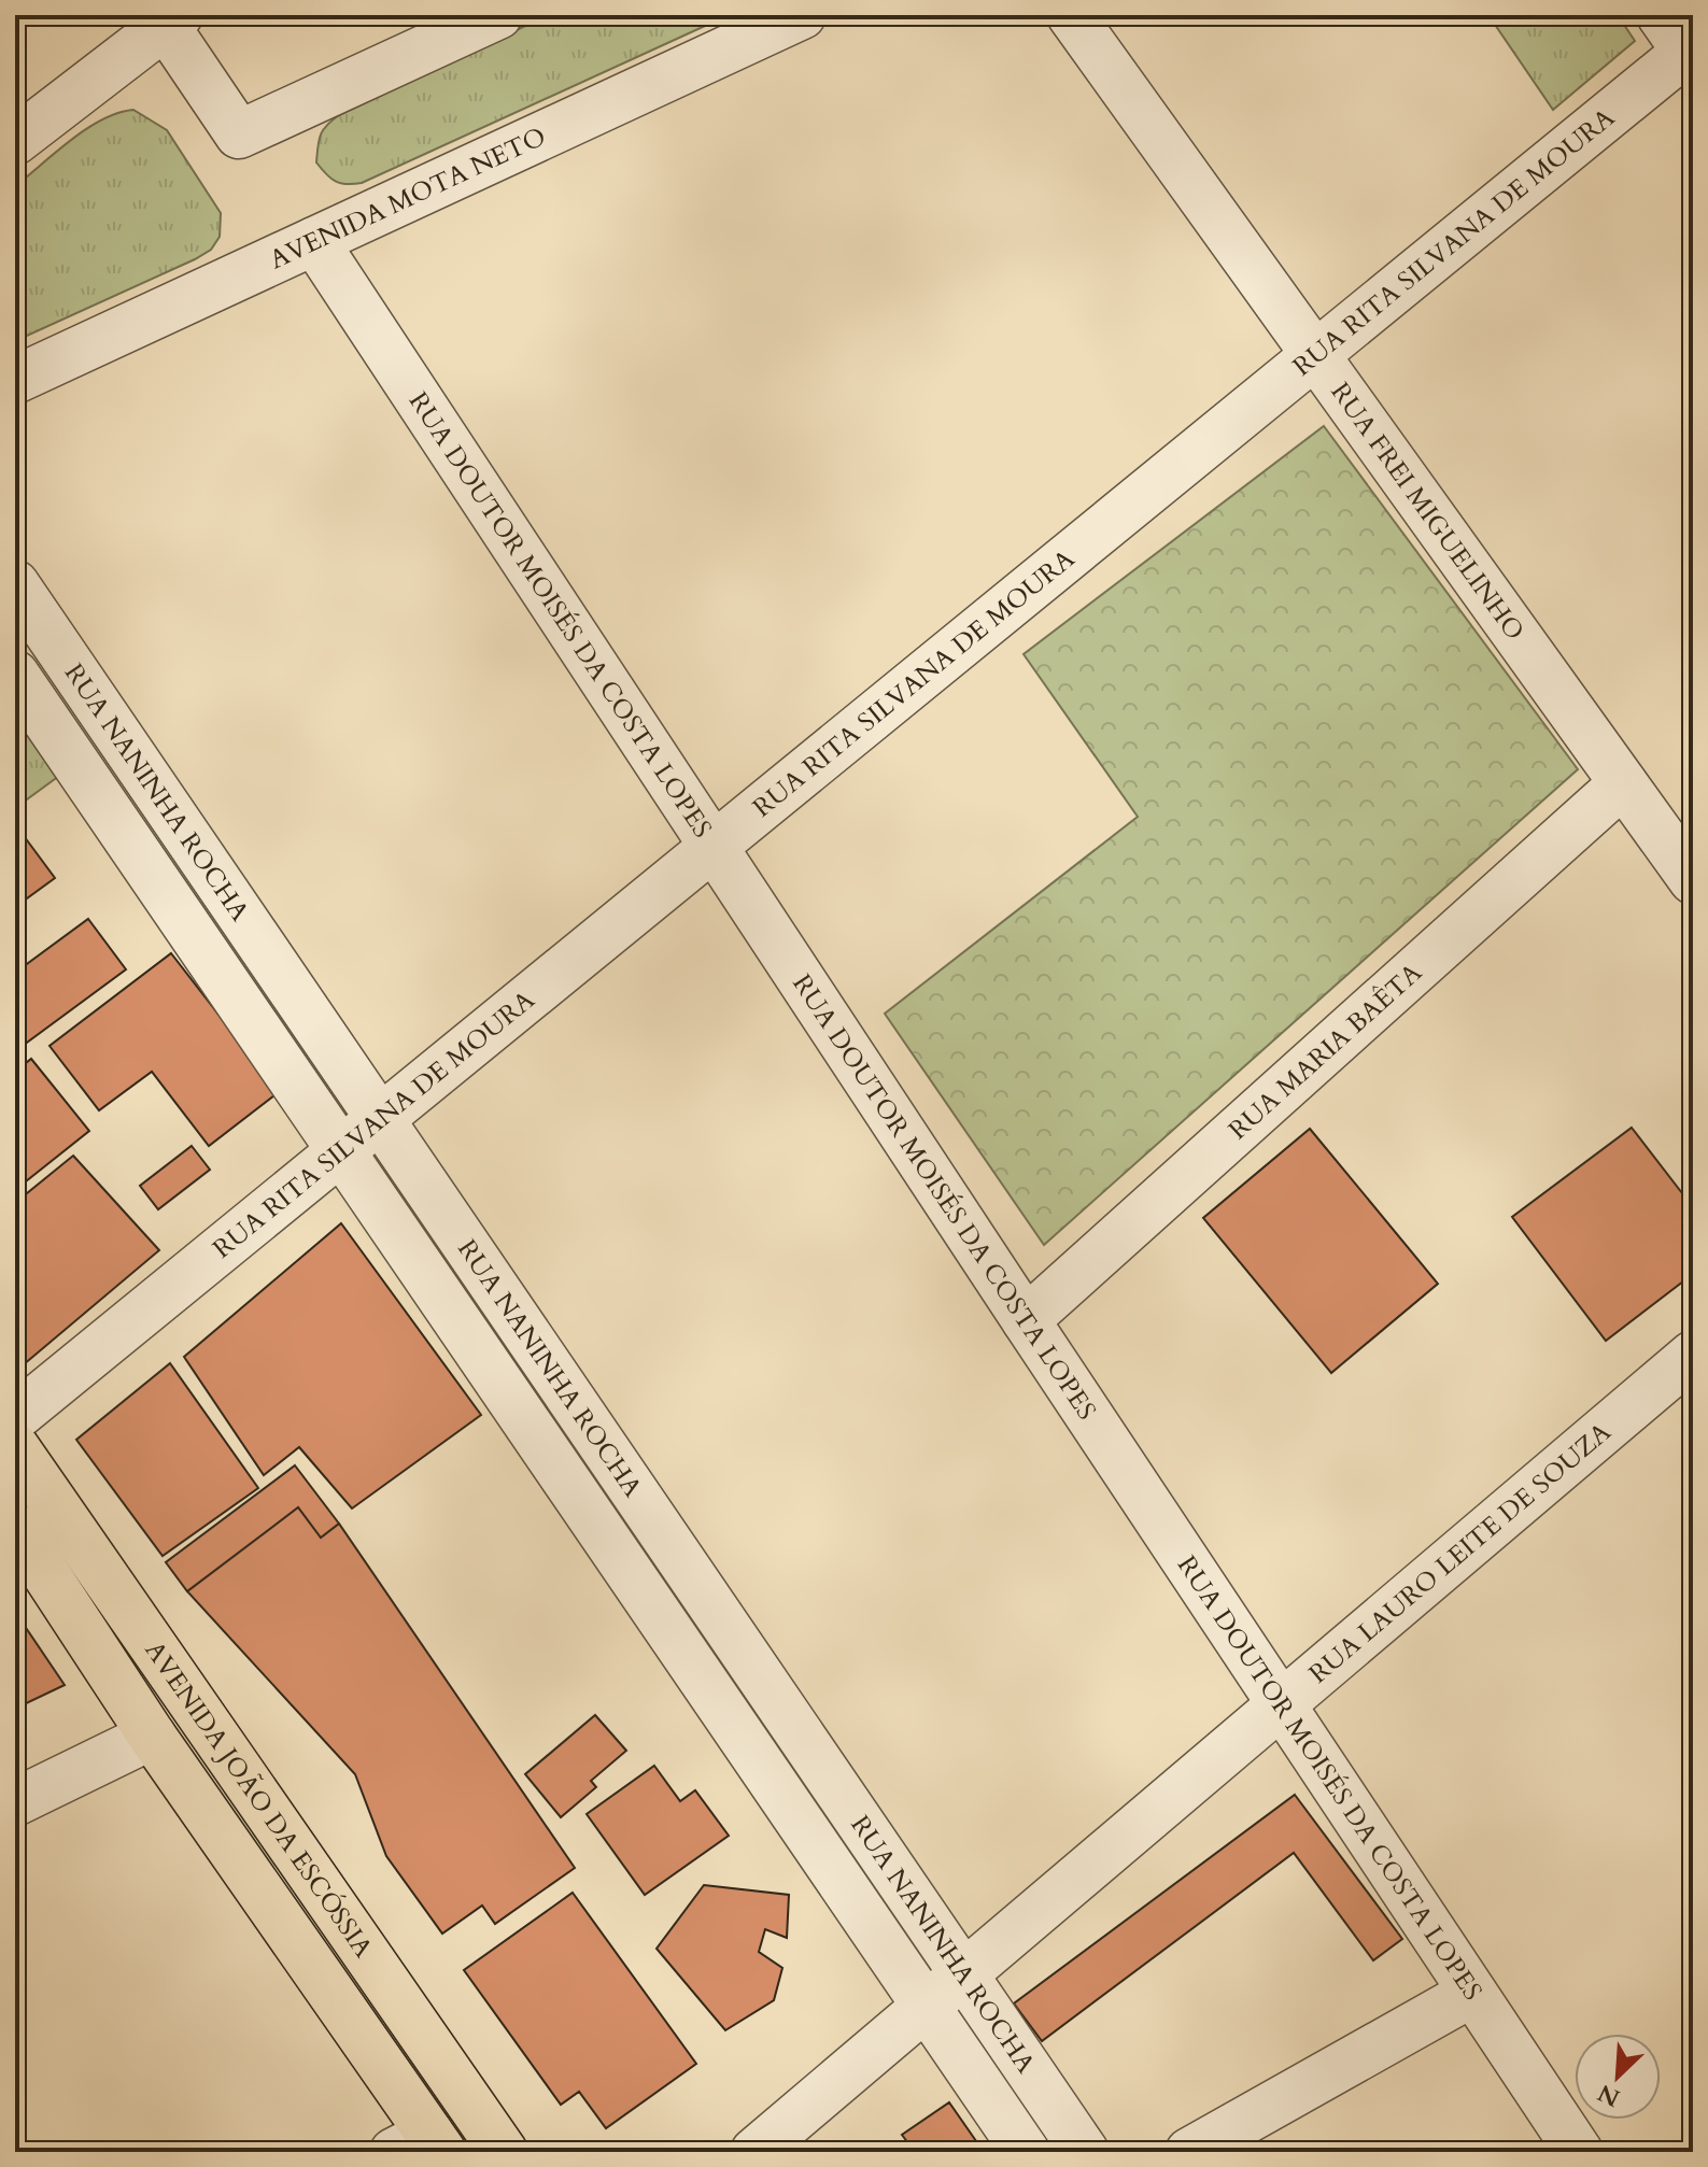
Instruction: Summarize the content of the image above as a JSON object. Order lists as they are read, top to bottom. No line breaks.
{"streets":{"main road":["AVENIDA JOÃO DA ESCÓSSIA"],"street":["AVENIDA MOTA NETO","RUA RITA SILVANA DE MOURA","RUA FREI MIGUELINHO","RUA DOUTOR MOISÉS DA COSTA LOPES","RUA NANINHA ROCHA","RUA MARIA BAÊTA","RUA LAURO LEITE DE SOUZA"]},"crossings":[["AVENIDA MOTA NETO","RUA DOUTOR MOISÉS DA COSTA LOPES"],["RUA RITA SILVANA DE MOURA","RUA FREI MIGUELINHO"],["RUA RITA SILVANA DE MOURA","RUA DOUTOR MOISÉS DA COSTA LOPES"],["RUA RITA SILVANA DE MOURA","RUA NANINHA ROCHA"],["RUA FREI MIGUELINHO","RUA MARIA BAÊTA"],["RUA DOUTOR MOISÉS DA COSTA LOPES","RUA MARIA BAÊTA"],["RUA DOUTOR MOISÉS DA COSTA LOPES","RUA LAURO LEITE DE SOUZA"],["RUA NANINHA ROCHA","RUA LAURO LEITE DE SOUZA"]],"north":"bottom left"}
